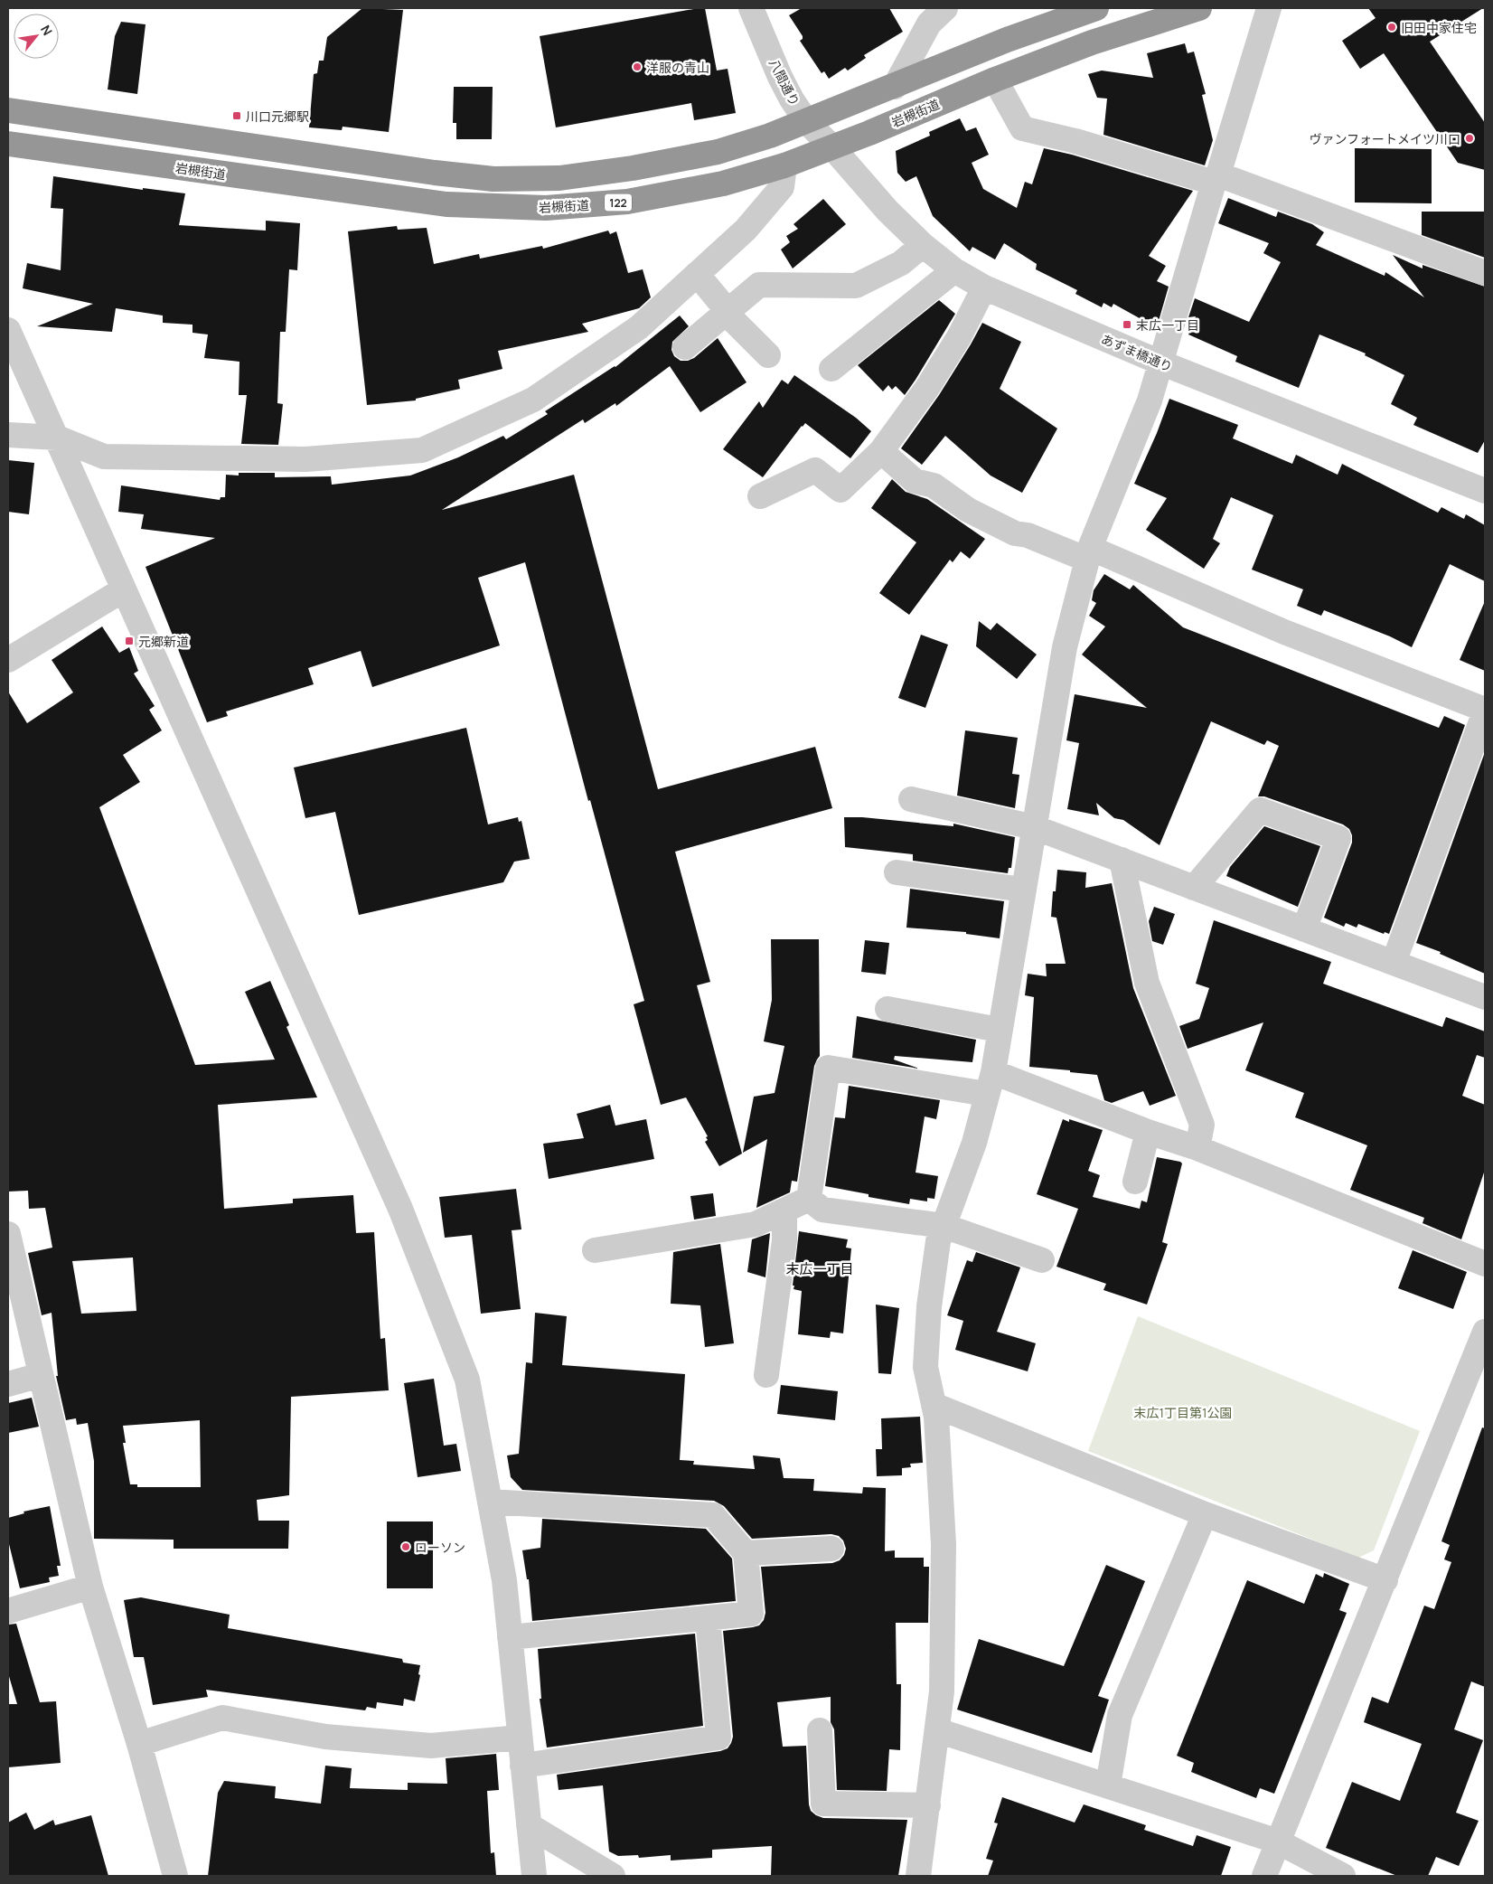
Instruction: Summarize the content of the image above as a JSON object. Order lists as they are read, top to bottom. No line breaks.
{"streets":{"highway":["岩槻街道","122"],"street":["八間通り","あずま橋通り"]},"crossings":[["八間通り","岩槻街道"],["八間通り","あずま橋通り"],["岩槻街道","あずま橋通り"]],"districts":["末広一丁目"],"parks":["末広1丁目第1公園"],"places":{"other":["旧田中家住宅","洋服の青山","ヴァンフォートメイツ川口","ローソン"],"transit":["川口元郷駅","末広一丁目","元郷新道"]},"north":"top right"}
